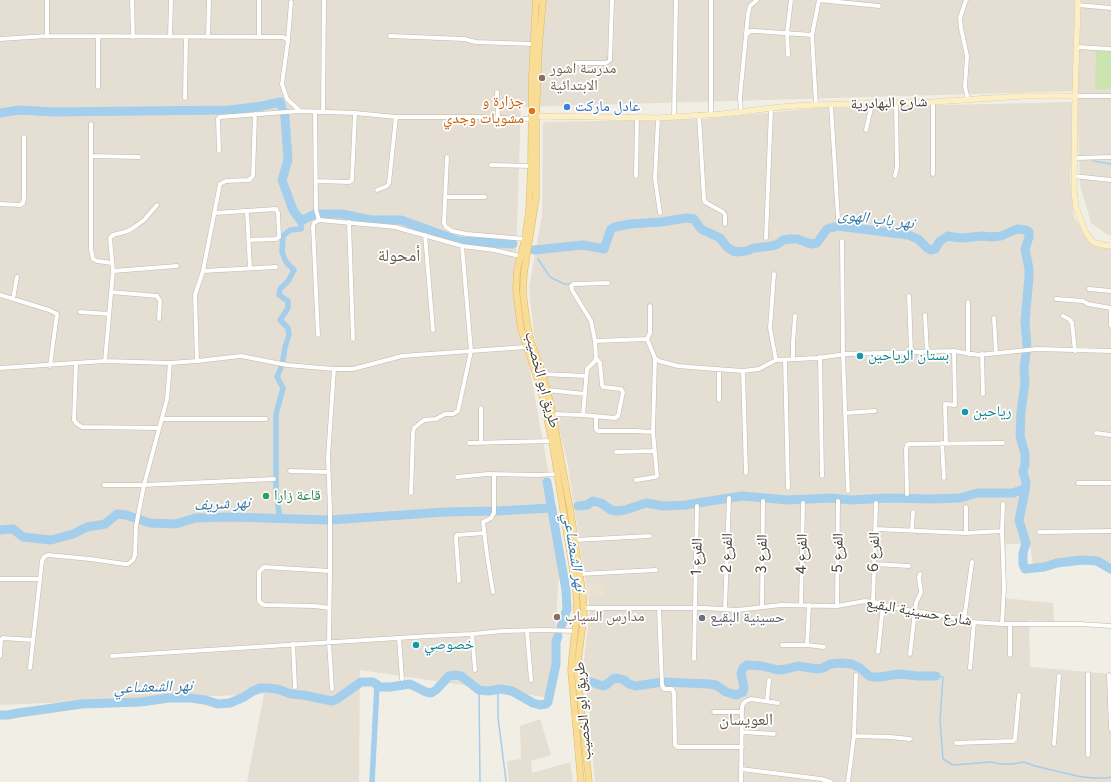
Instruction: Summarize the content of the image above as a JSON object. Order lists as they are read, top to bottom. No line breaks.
{"streets":{"main road":["شارع البهادرية","طريق ابو الخصيب"],"street":["الفرع 6","الفرع 2","الفرع 5","الفرع 3","الفرع 4","الفرع 1","شارع حسينية البقيع"]},"crossings":[["شارع البهادرية","طريق ابو الخصيب"],["طريق ابو الخصيب","شارع حسينية البقيع"],["الفرع 6","شارع حسينية البقيع"],["الفرع 2","شارع حسينية البقيع"],["الفرع 5","شارع حسينية البقيع"],["الفرع 3","شارع حسينية البقيع"],["الفرع 4","شارع حسينية البقيع"],["الفرع 1","شارع حسينية البقيع"]],"districts":["أمحولة","العويسان"],"water":["نهر باب الهوى","نهر شريف","نهر الشعشاعي"],"places":["مدرسة اشور الابتدائية","عادل ماركت","جزارة و مشويات وجدي","بستان الرياحين","رياحين","قاعة زارا","مدارس السياب","حسينية البقيع","خصوصي"]}
